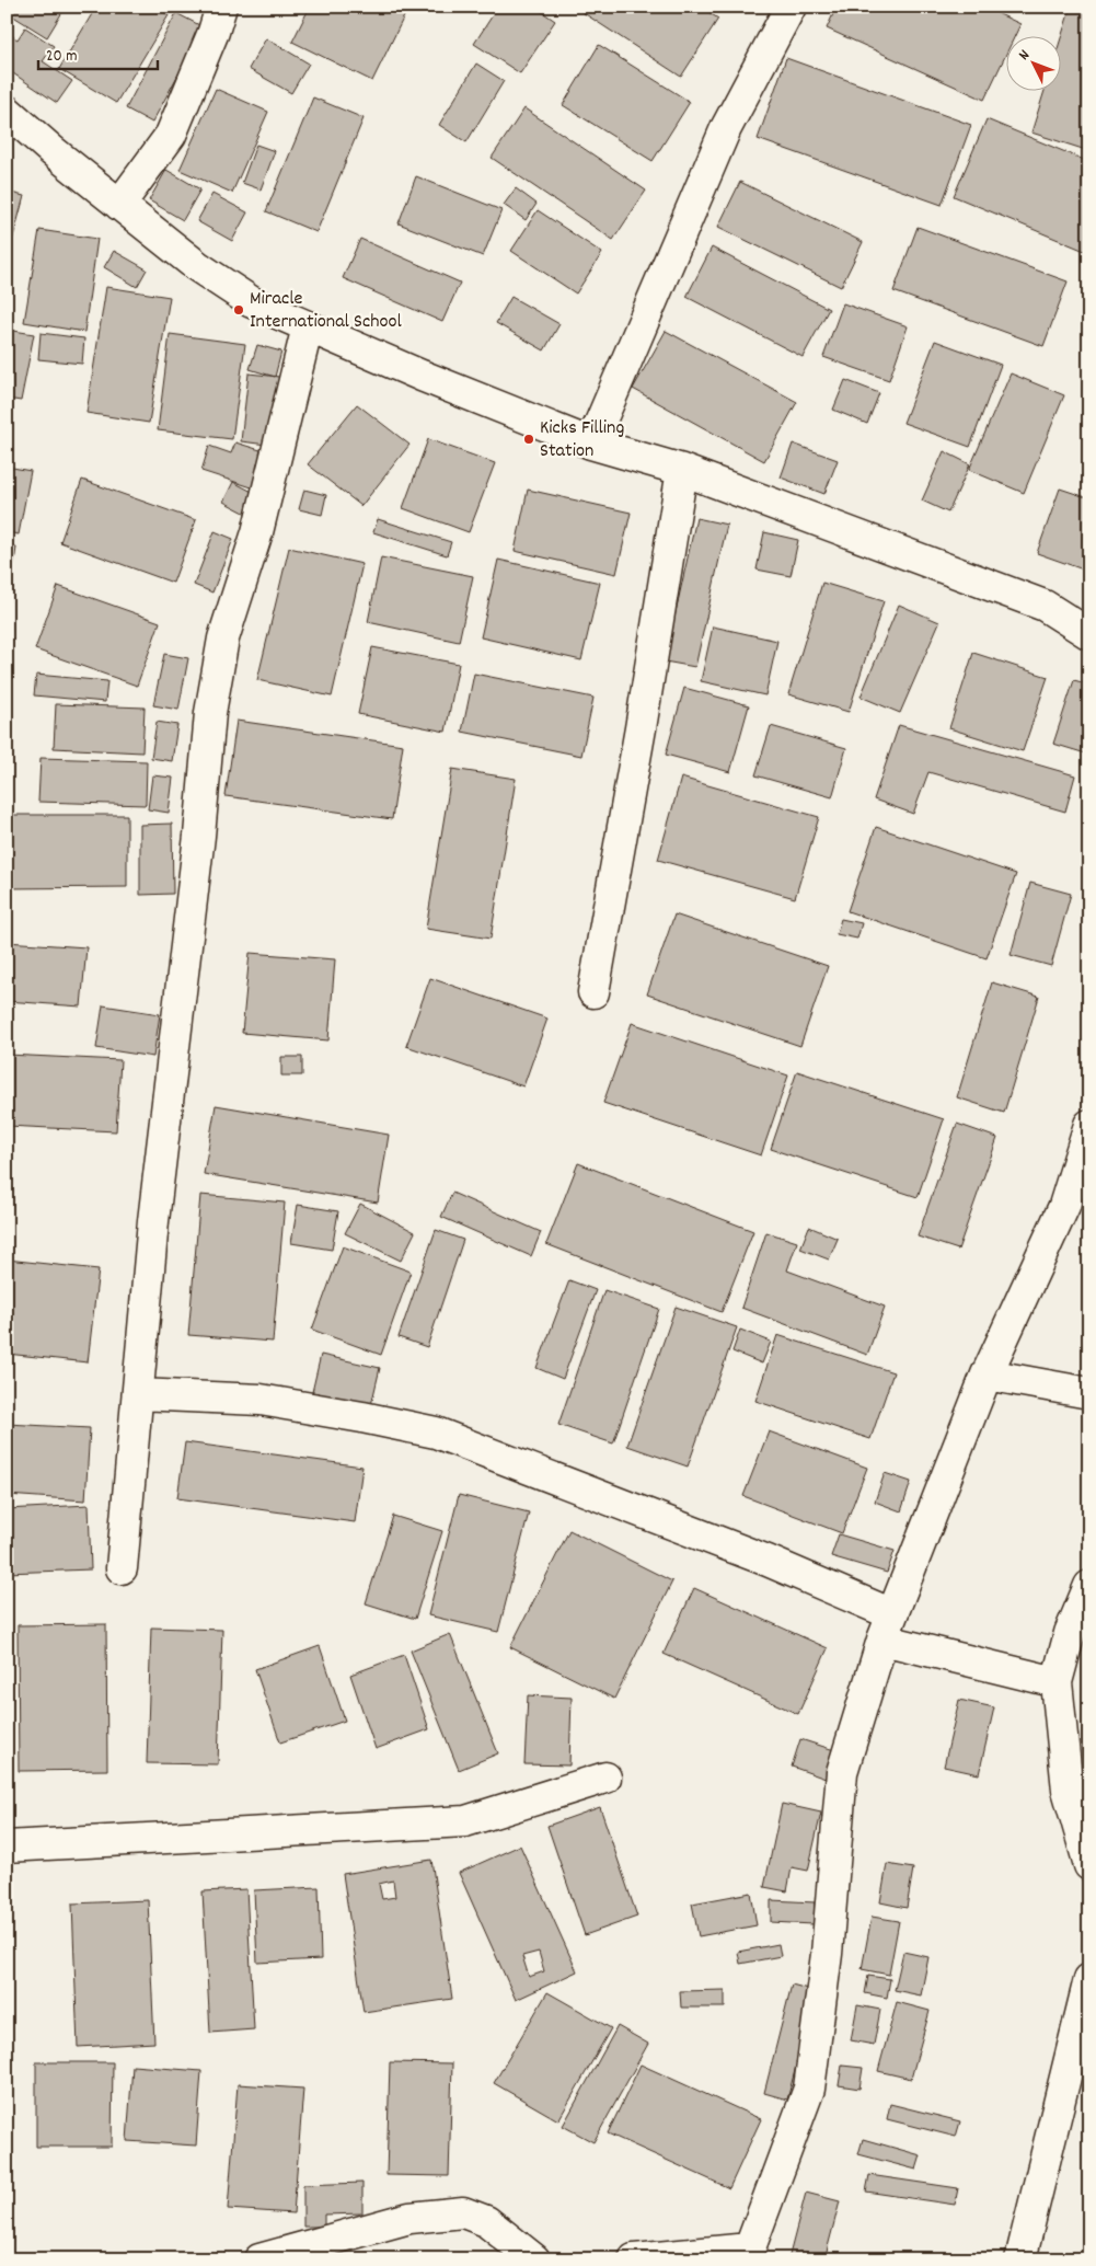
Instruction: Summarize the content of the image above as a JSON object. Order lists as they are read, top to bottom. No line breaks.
{"places":["Miracle International School","Kicks Filling Station"],"scale_bar":"20 m","north":"top left"}
